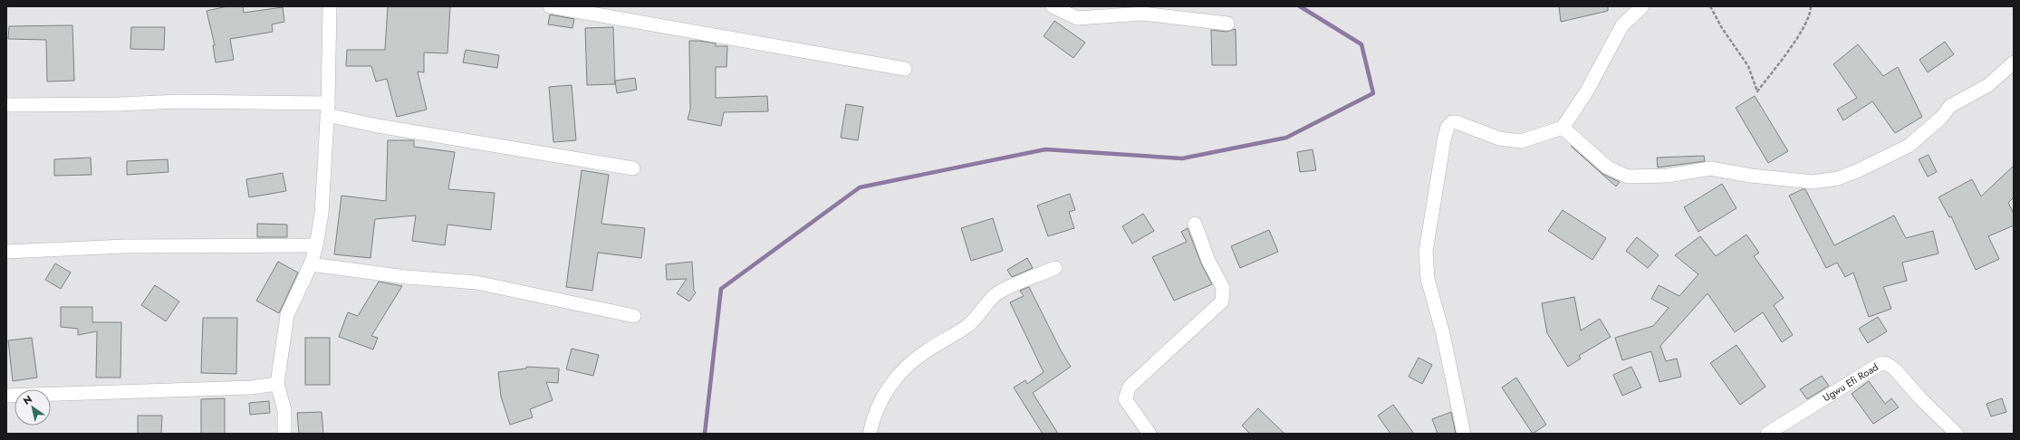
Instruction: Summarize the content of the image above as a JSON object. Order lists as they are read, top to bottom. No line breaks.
{"streets":{"street":["Ugwu Efi Road"]},"north":"top left"}
